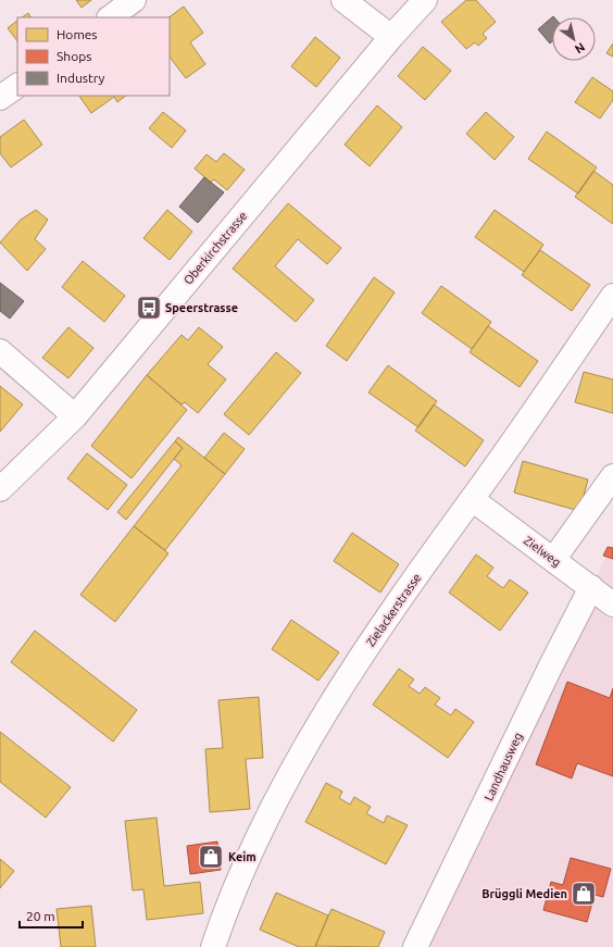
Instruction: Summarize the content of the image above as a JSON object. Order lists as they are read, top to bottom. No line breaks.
{"streets":{"street":["Oberkirchstrasse","Zielweg","Zielackerstrasse","Landhausweg"]},"crossings":[["Zielweg","Zielackerstrasse"],["Zielweg","Landhausweg"]],"places":{"bus stop":["Speerstrasse"],"shop":["Keim","Brüggli Medien"]},"legend":["Homes","Shops","Industry"],"scale_bar":"20 m","north":"bottom right"}
